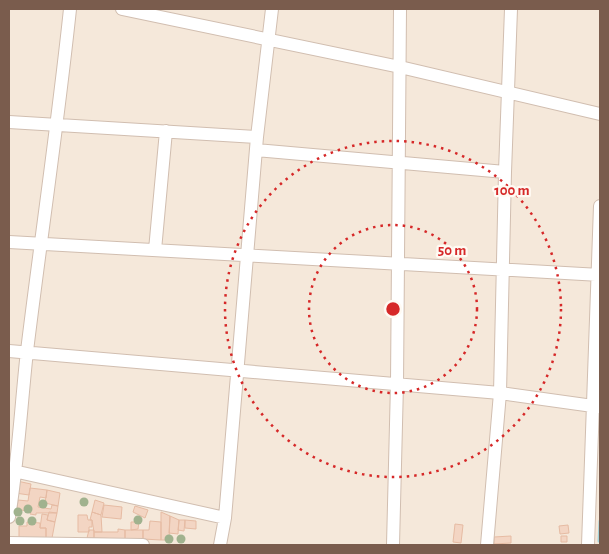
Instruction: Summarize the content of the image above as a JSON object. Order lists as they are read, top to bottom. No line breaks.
{"rings":["100 m","50 m"]}
